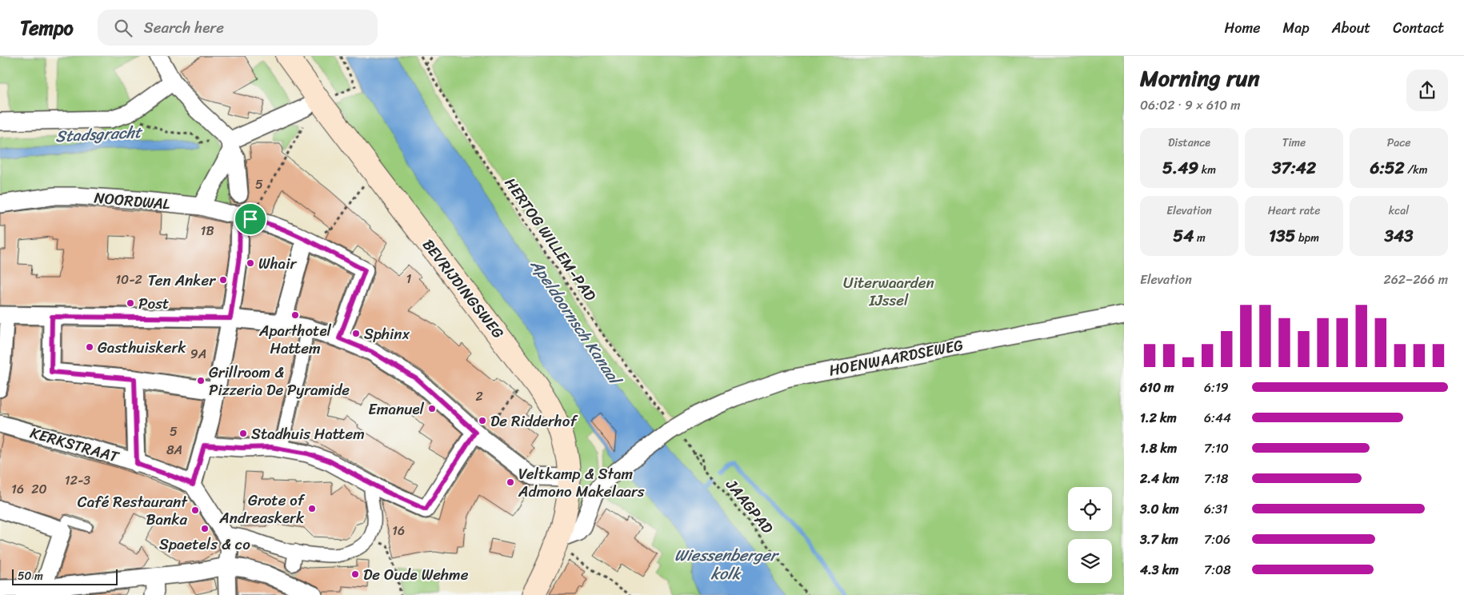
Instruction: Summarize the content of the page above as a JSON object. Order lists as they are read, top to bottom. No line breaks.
{"streets":{"main road":["BEVRIJDINGSWEG"],"street":["NOORDWAL","HOENWAARDSEWEG","KERKSTRAAT"],"path":["HERTOG WILLEM-PAD","JAAGPAD"]},"crossings":[["HERTOG WILLEM-PAD","HOENWAARDSEWEG"],["BEVRIJDINGSWEG","HOENWAARDSEWEG"]],"water":["Stadsgracht","Apeldoornsch Kanaal","Wiessenberger kolk"],"parks":["Uiterwaarden IJssel"],"places":["Whair","Ten Anker","Post","Aparthotel Hattem","Sphinx","Gasthuiskerk","Grillroom & Pizzeria De Pyramide","Emanuel","De Ridderhof","Stadhuis Hattem","Veltkamp & Stam Admono Makelaars","Grote of Andreaskerk","Café Restaurant Banka","Spaetels & co","De Oude Wehme"],"house_numbers":["5","1B","1","10-2","9A","2","5","8A","12-3","16","20","16"],"scale_bar":"50 m","page":{"header":"Tempo","search":"Search here","nav":["Home","Map","About","Contact"],"heading":["Morning run","06:02 · 9 × 610 m"],"stats":[["Distance","5.49 km"],["Time","37:42"],["Pace","6:52 /km"],["Elevation","54 m"],["Heart rate","135 bpm"],["kcal","343"]],"chart":["Elevation","262–266 m"],"list":[{"name":"610 m","note":"6:19"},{"name":"1.2 km","note":"6:44"},{"name":"1.8 km","note":"7:10"},{"name":"2.4 km","note":"7:18"},{"name":"3.0 km","note":"6:31"},{"name":"3.7 km","note":"7:06"},{"name":"4.3 km","note":"7:08"}],"scale":"50 m"}}
